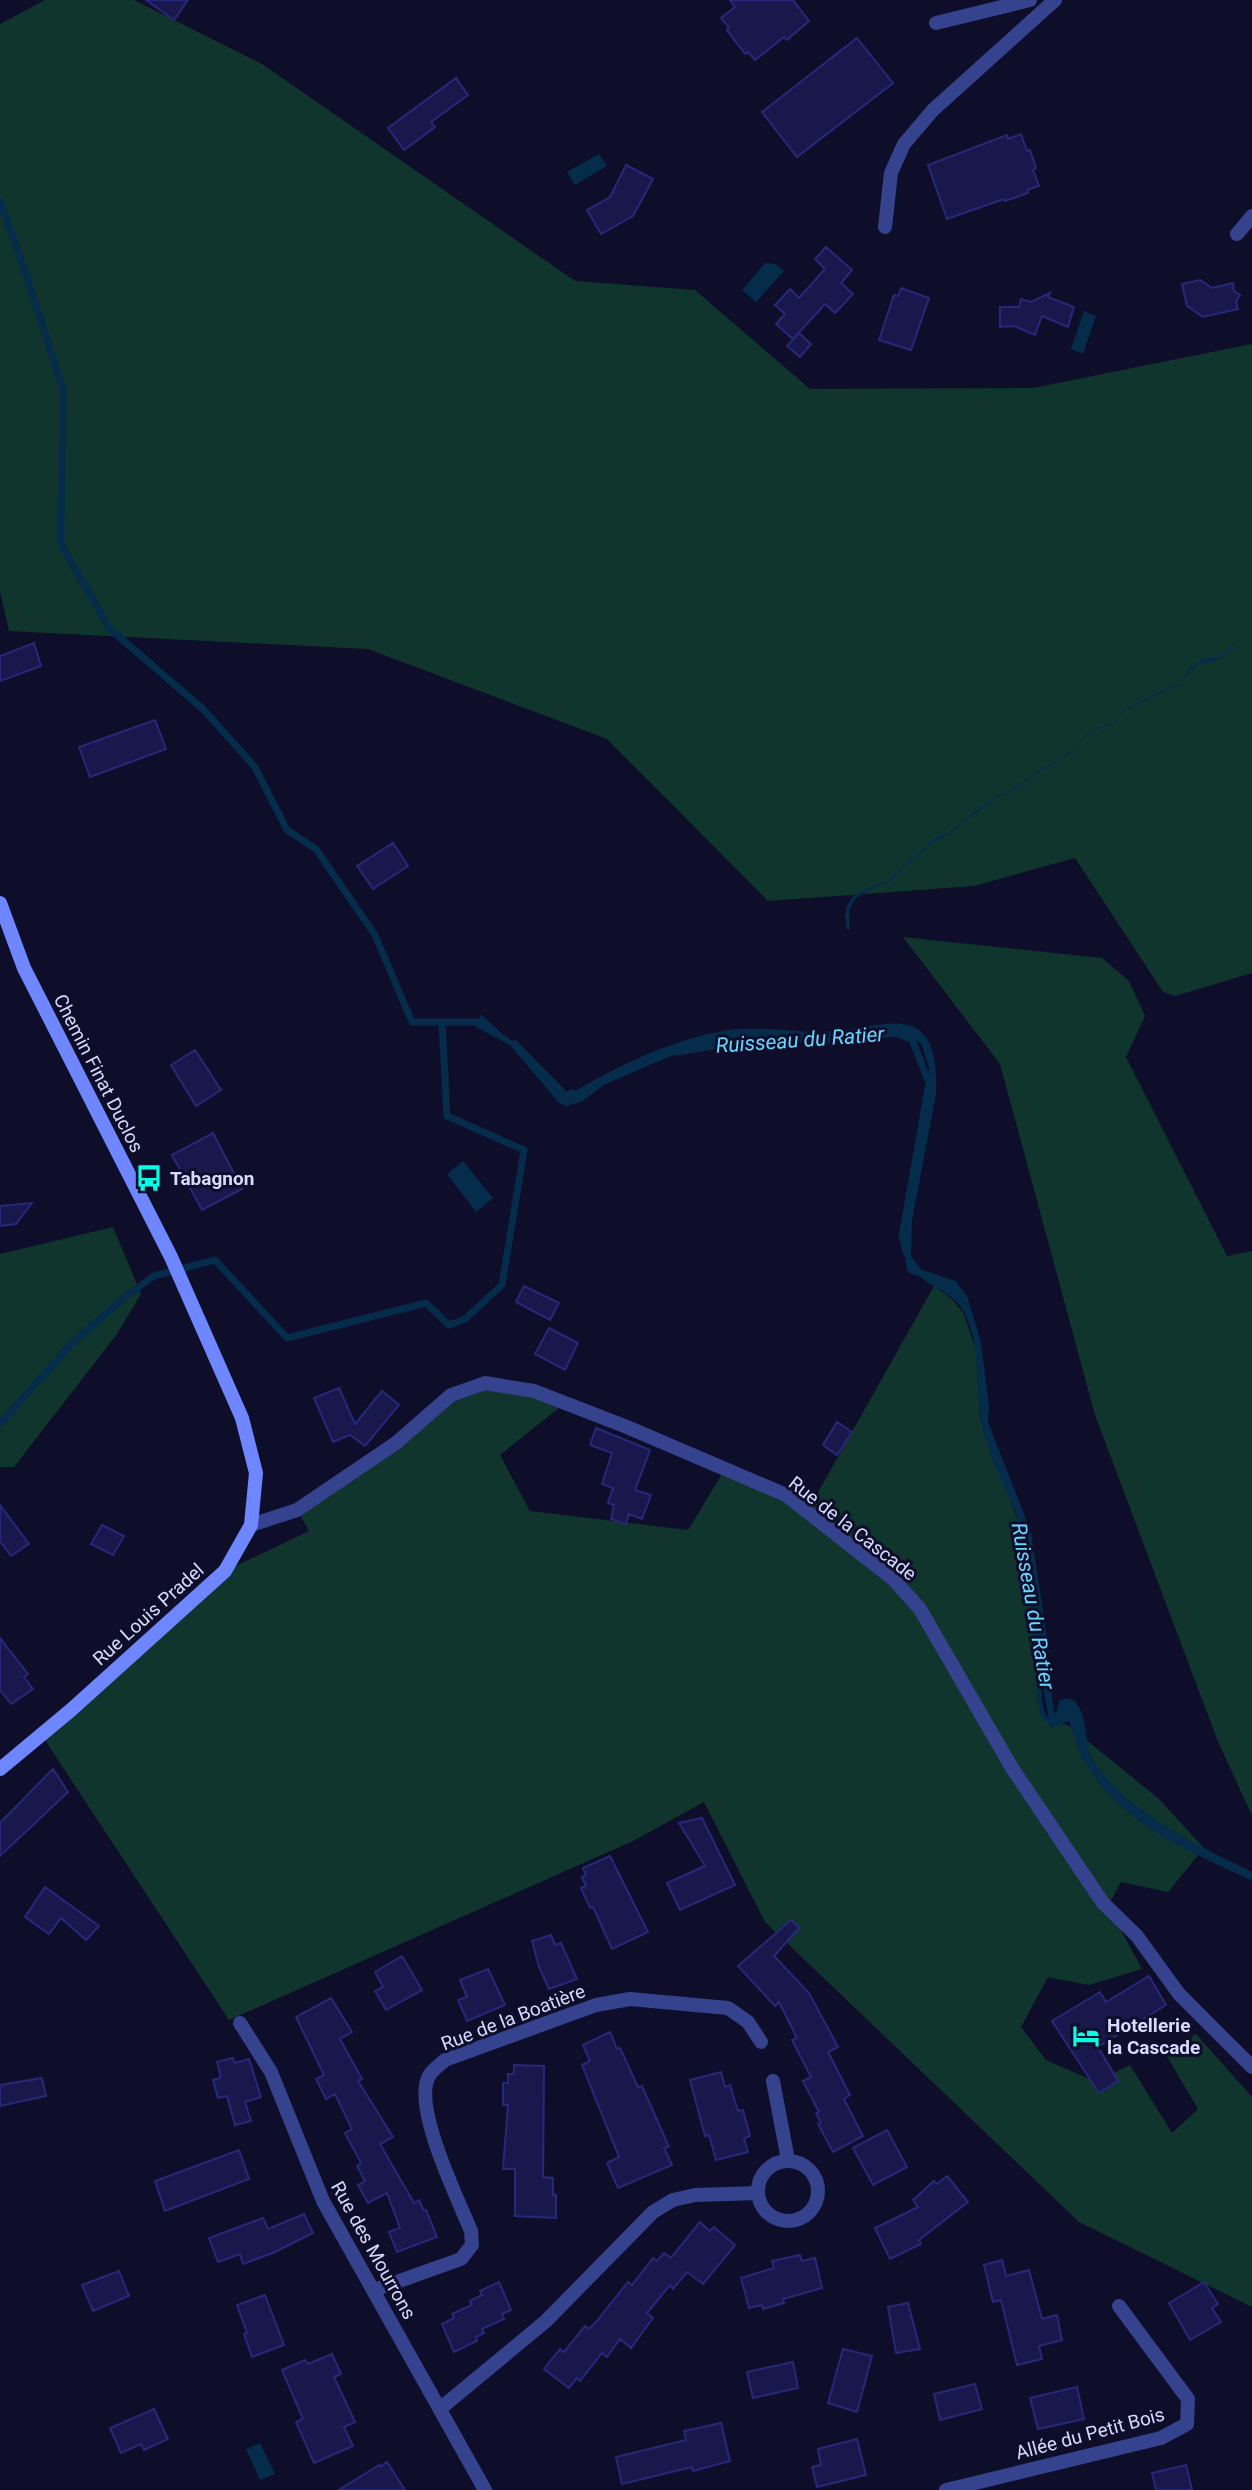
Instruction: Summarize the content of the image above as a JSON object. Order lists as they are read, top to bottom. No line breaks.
{"streets":{"main road":["Chemin Finat Duclos","Rue Louis Pradel"],"street":["Rue de la Cascade","Rue de la Boatière","Rue des Mourrons","Allée du Petit Bois"]},"crossings":[["Chemin Finat Duclos","Rue Louis Pradel"],["Rue de la Cascade","Rue Louis Pradel"],["Rue de la Boatière","Rue des Mourrons"]],"water":["Ruisseau du Ratier"],"places":{"bus stop":["Tabagnon"],"hotel":["Hotellerie la Cascade"]}}
